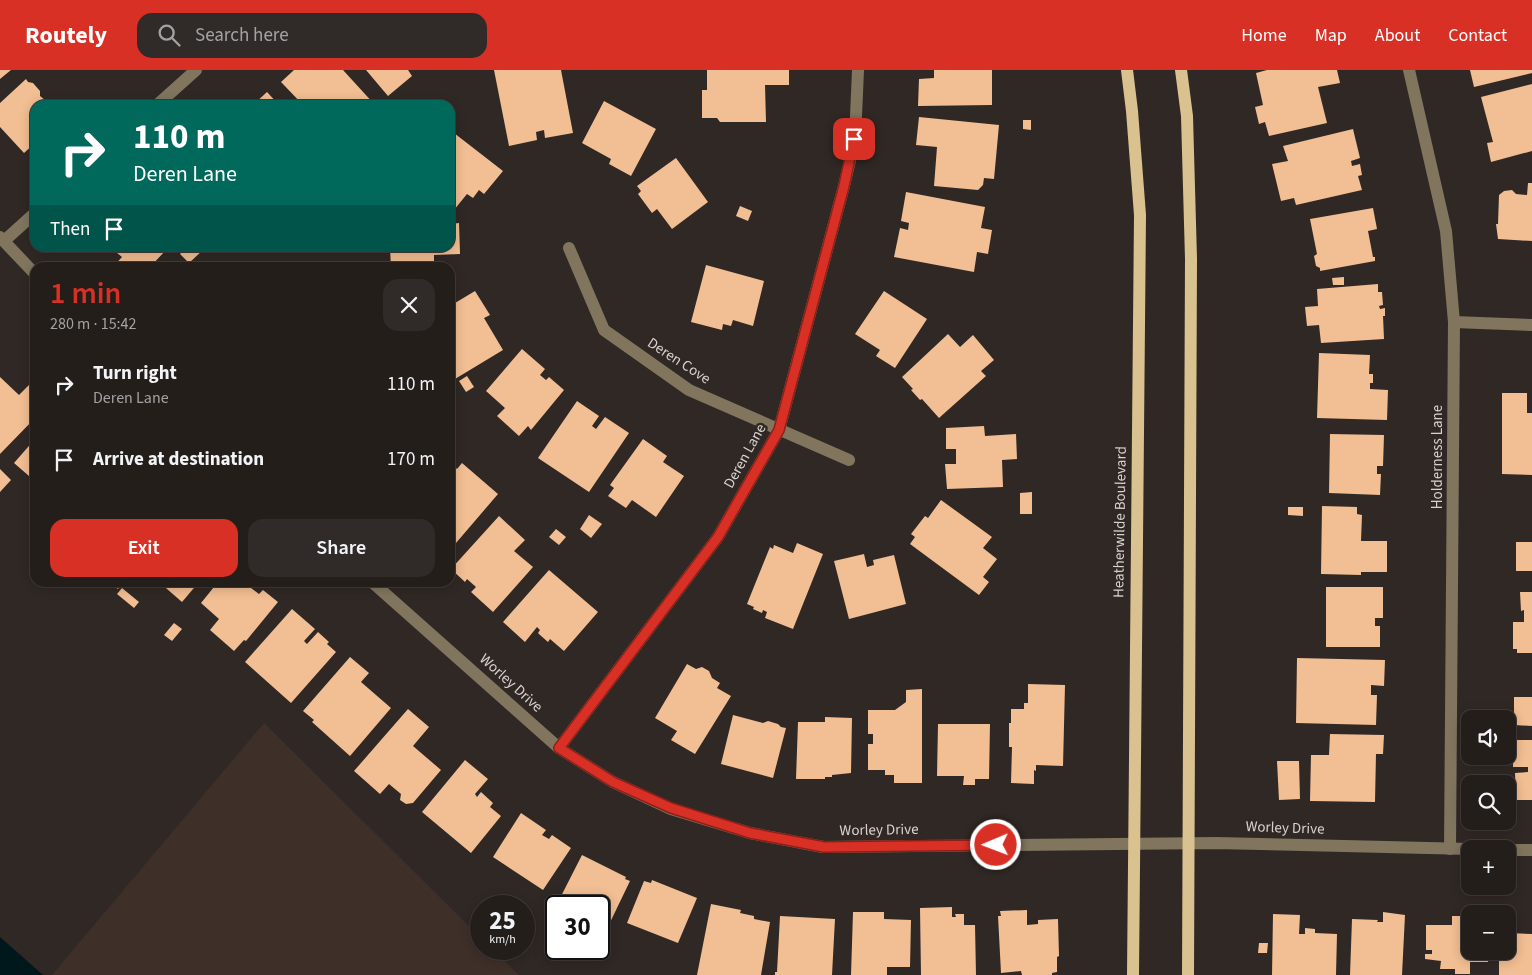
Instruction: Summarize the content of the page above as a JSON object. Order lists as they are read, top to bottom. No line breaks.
{"streets":{"main road":["Heatherwilde Boulevard"],"street":["Deren Cove","Deren Lane","Holderness Lane","Worley Drive"]},"crossings":[["Deren Cove","Deren Lane"],["Deren Lane","Worley Drive"],["Holderness Lane","Worley Drive"],["Heatherwilde Boulevard","Worley Drive"]],"page":{"header":"Routely","search":"Search here","nav":["Home","Map","About","Contact"],"turn":["110 m","Deren Lane"],"then":"Then","heading":["1 min","280 m · 15:42"],"list":[{"name":"Turn right","note":"Deren Lane","value":"110 m"},{"name":"Arrive at destination","value":"170 m"}],"buttons":["Exit","Share"],"map_buttons":["+","−"],"speed":"25 km/h","limit":"30"}}
